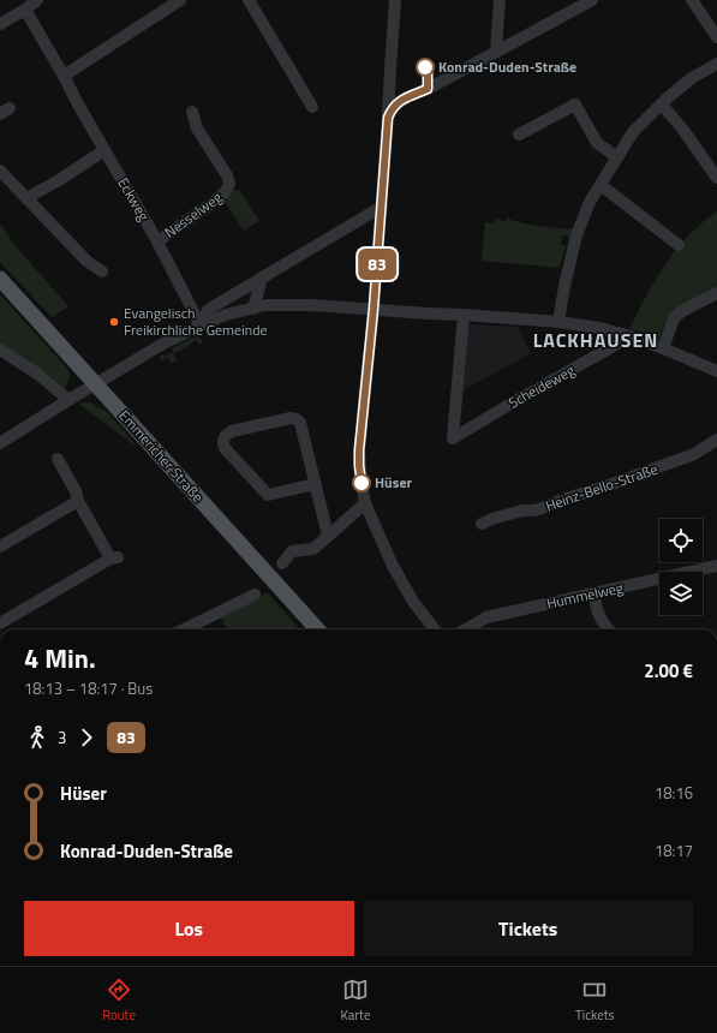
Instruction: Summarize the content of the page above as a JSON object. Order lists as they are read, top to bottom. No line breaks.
{"streets":{"main road":["Emmericher Straße"],"street":["Eckweg","Nesselweg","Scheideweg","Heinz-Bello-Straße","Hummelweg"]},"crossings":[["Eckweg","Nesselweg"]],"districts":["LACKHAUSEN"],"places":["Konrad-Duden-Straße","Evangelisch Freikirchliche Gemeinde","Hüser"],"lines":["bus line 83"],"page":{"on_map":"83","heading":["4 Min.","18:13 – 18:17 · Bus","2.00 €"],"legs":["3","83"],"list":[{"name":"Hüser","value":"18:16"},{"name":"Konrad-Duden-Straße","value":"18:17"}],"buttons":["Los","Tickets"],"tabs":["Route","Karte","Tickets"]}}
